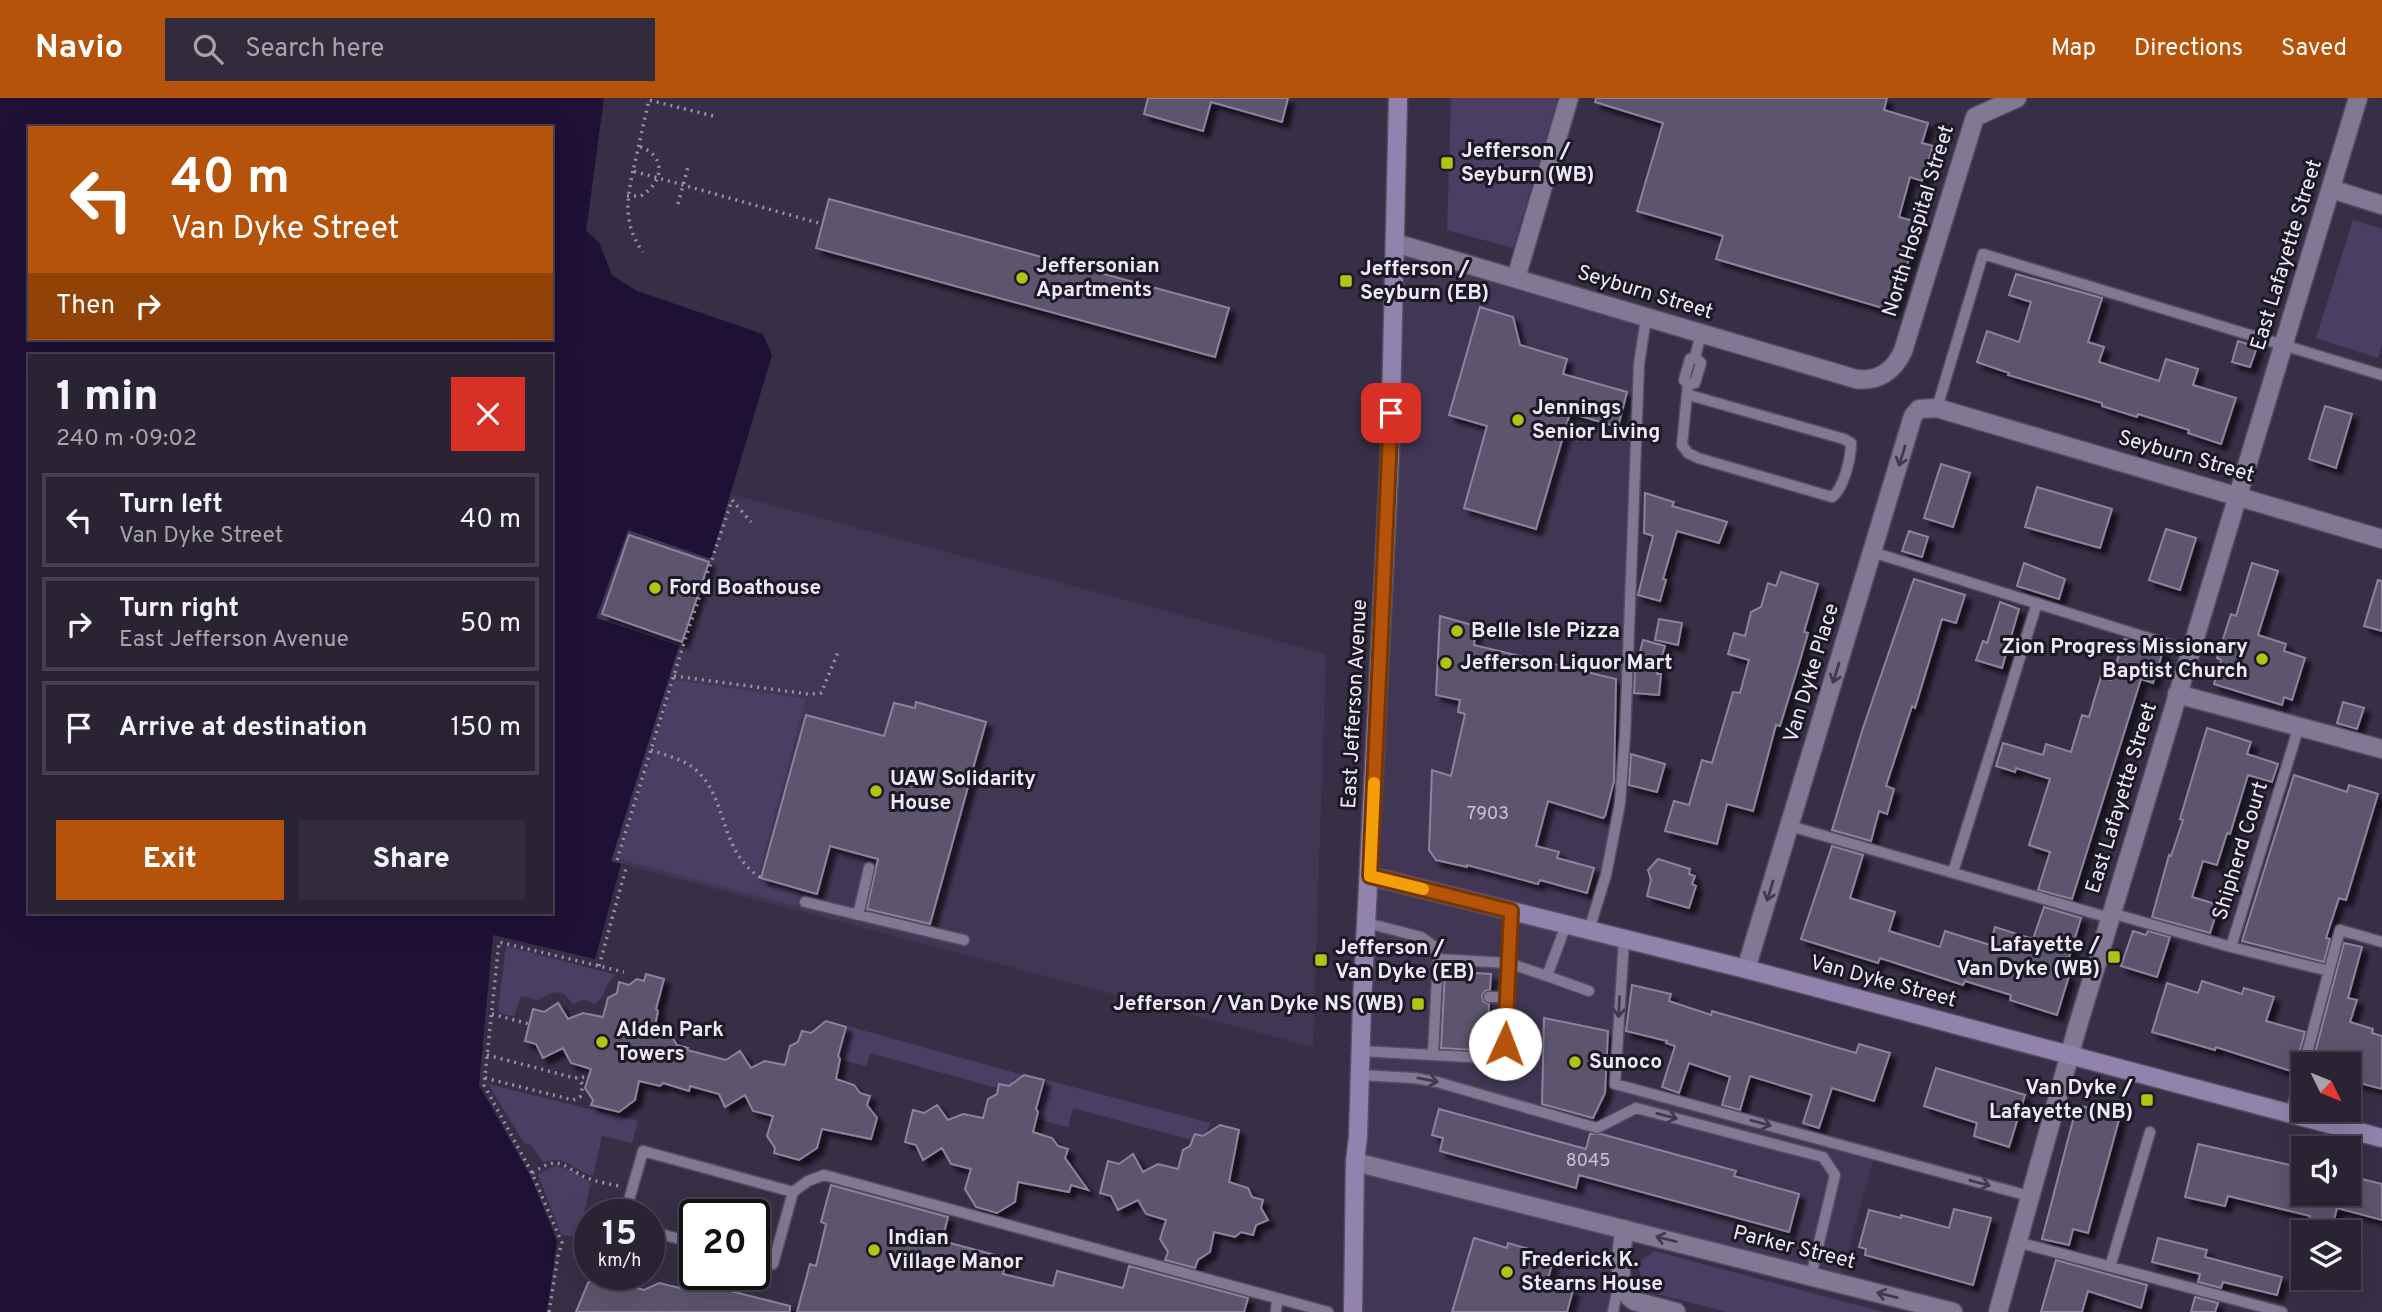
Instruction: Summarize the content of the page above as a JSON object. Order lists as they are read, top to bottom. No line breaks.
{"streets":{"main road":["East Jefferson Avenue","Van Dyke Street"],"street":["North Hospital Street","East Lafayette Street","Seyburn Street","Van Dyke Place","Parker Street"],"lane":["Shipherd Court"]},"crossings":[["North Hospital Street","Seyburn Street"],["East Lafayette Street","Seyburn Street"],["East Lafayette Street","Shipherd Court"],["East Lafayette Street","Van Dyke Street"],["Seyburn Street","Van Dyke Place"],["Seyburn Street","East Jefferson Avenue"],["Van Dyke Place","Shipherd Court"],["Van Dyke Place","Van Dyke Street"],["East Jefferson Avenue","Van Dyke Street"],["East Jefferson Avenue","Parker Street"]],"one_way":["Van Dyke Place","Parker Street"],"places":{"transit":["Jefferson / Seyburn (WB)","Jefferson / Seyburn (EB)","Lafayette / Van Dyke (WB)","Jefferson / Van Dyke (EB)","Jefferson / Van Dyke NS (WB)","Van Dyke / Lafayette (NB)"],"other":["Jeffersonian Apartments","Jennings Senior Living","Ford Boathouse","Belle Isle Pizza","Zion Progress Missionary Baptist Church","Jefferson Liquor Mart","UAW Solidarity House","Alden Park Towers","Sunoco","Indian Village Manor","Frederick K. Stearns House"]},"house_numbers":["7903","8045"],"north":"bottom right","page":{"header":"Navio","search":"Search here","nav":["Map","Directions","Saved"],"turn":["40 m","Van Dyke Street"],"then":"Then","heading":["1 min","240 m · 09:02"],"list":[{"name":"Turn left","note":"Van Dyke Street","value":"40 m"},{"name":"Turn right","note":"East Jefferson Avenue","value":"50 m"},{"name":"Arrive at destination","value":"150 m"}],"buttons":["Exit","Share"],"speed":"15 km/h","limit":"20"}}
